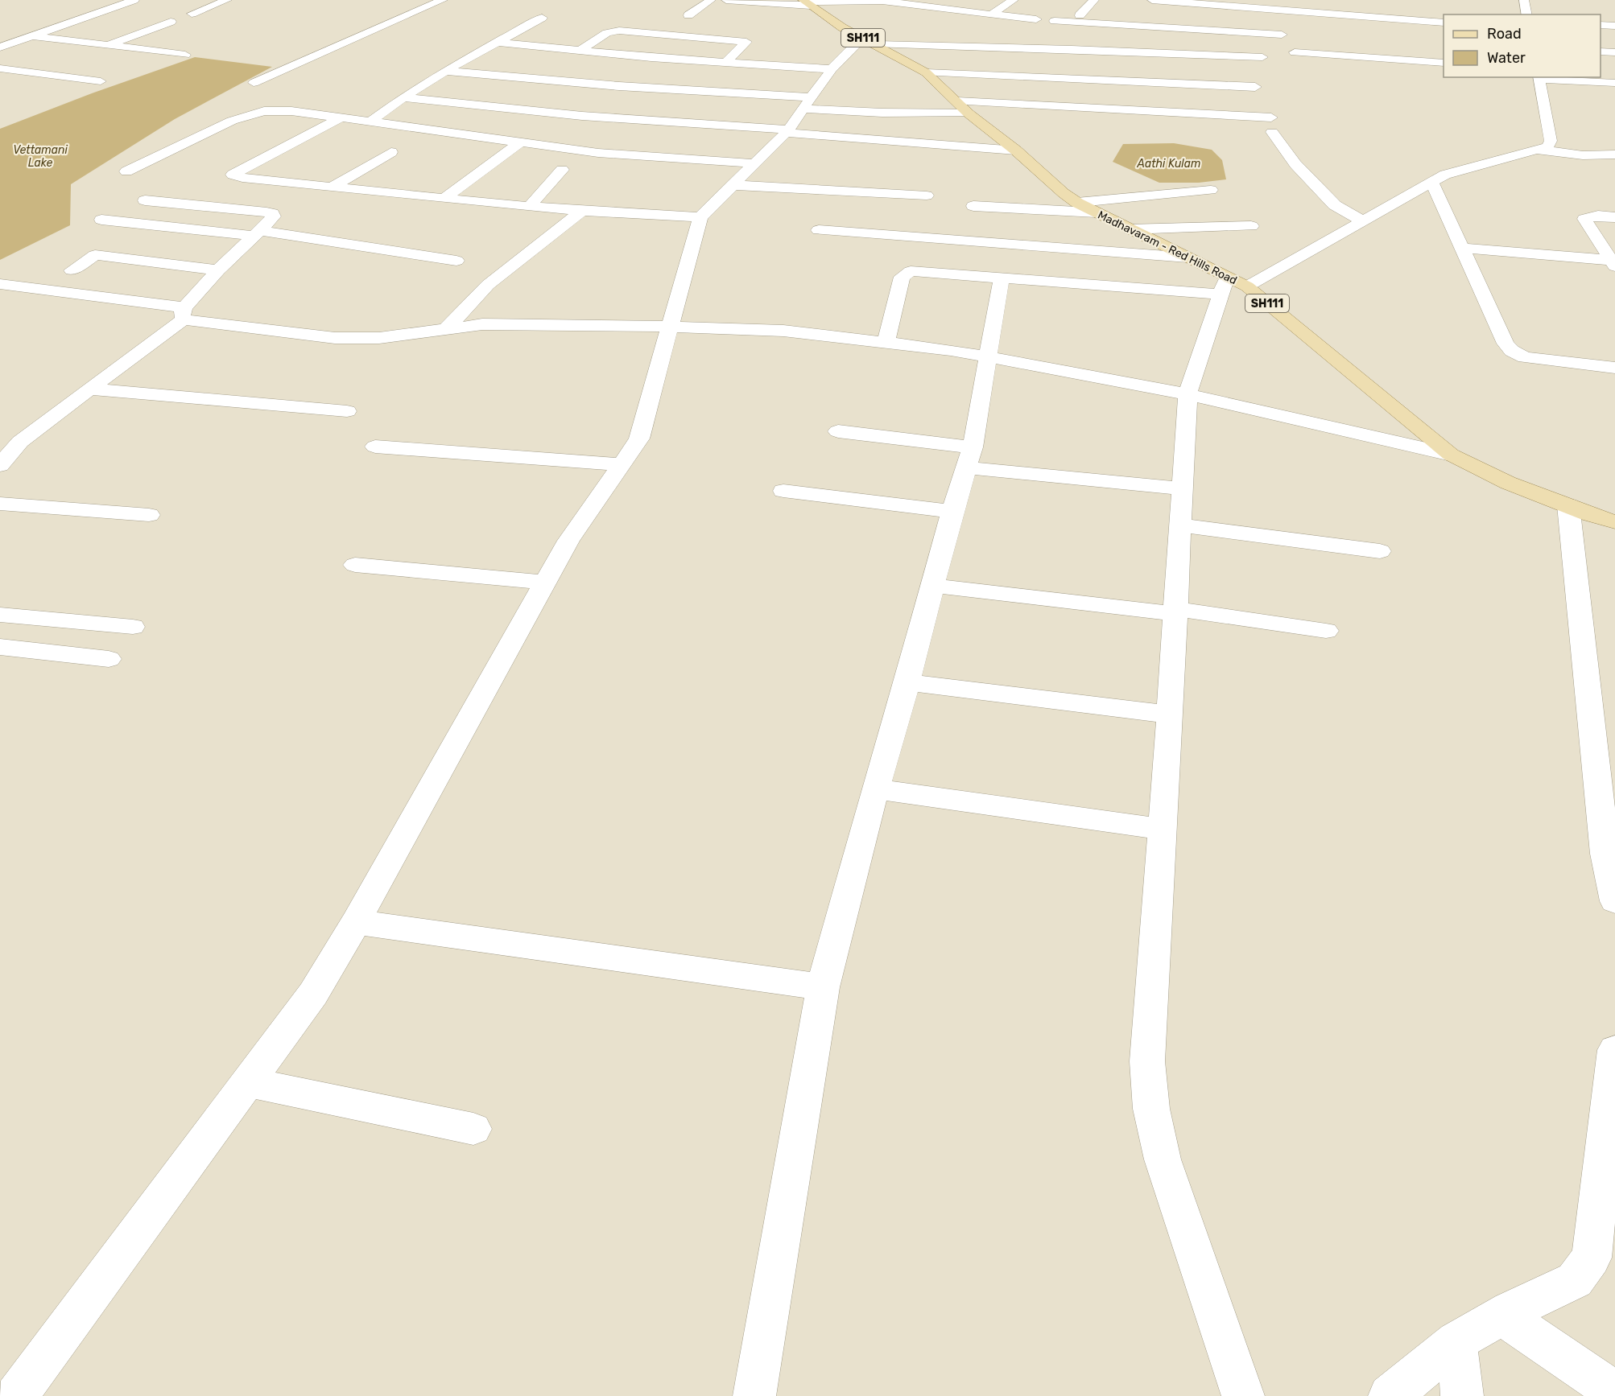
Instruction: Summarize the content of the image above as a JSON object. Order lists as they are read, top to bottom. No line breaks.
{"streets":{"main road":["SH111","Madhavaram - Red Hills Road"]},"water":["Vettamani Lake","Aathi Kulam"],"legend":["Road","Water"]}
